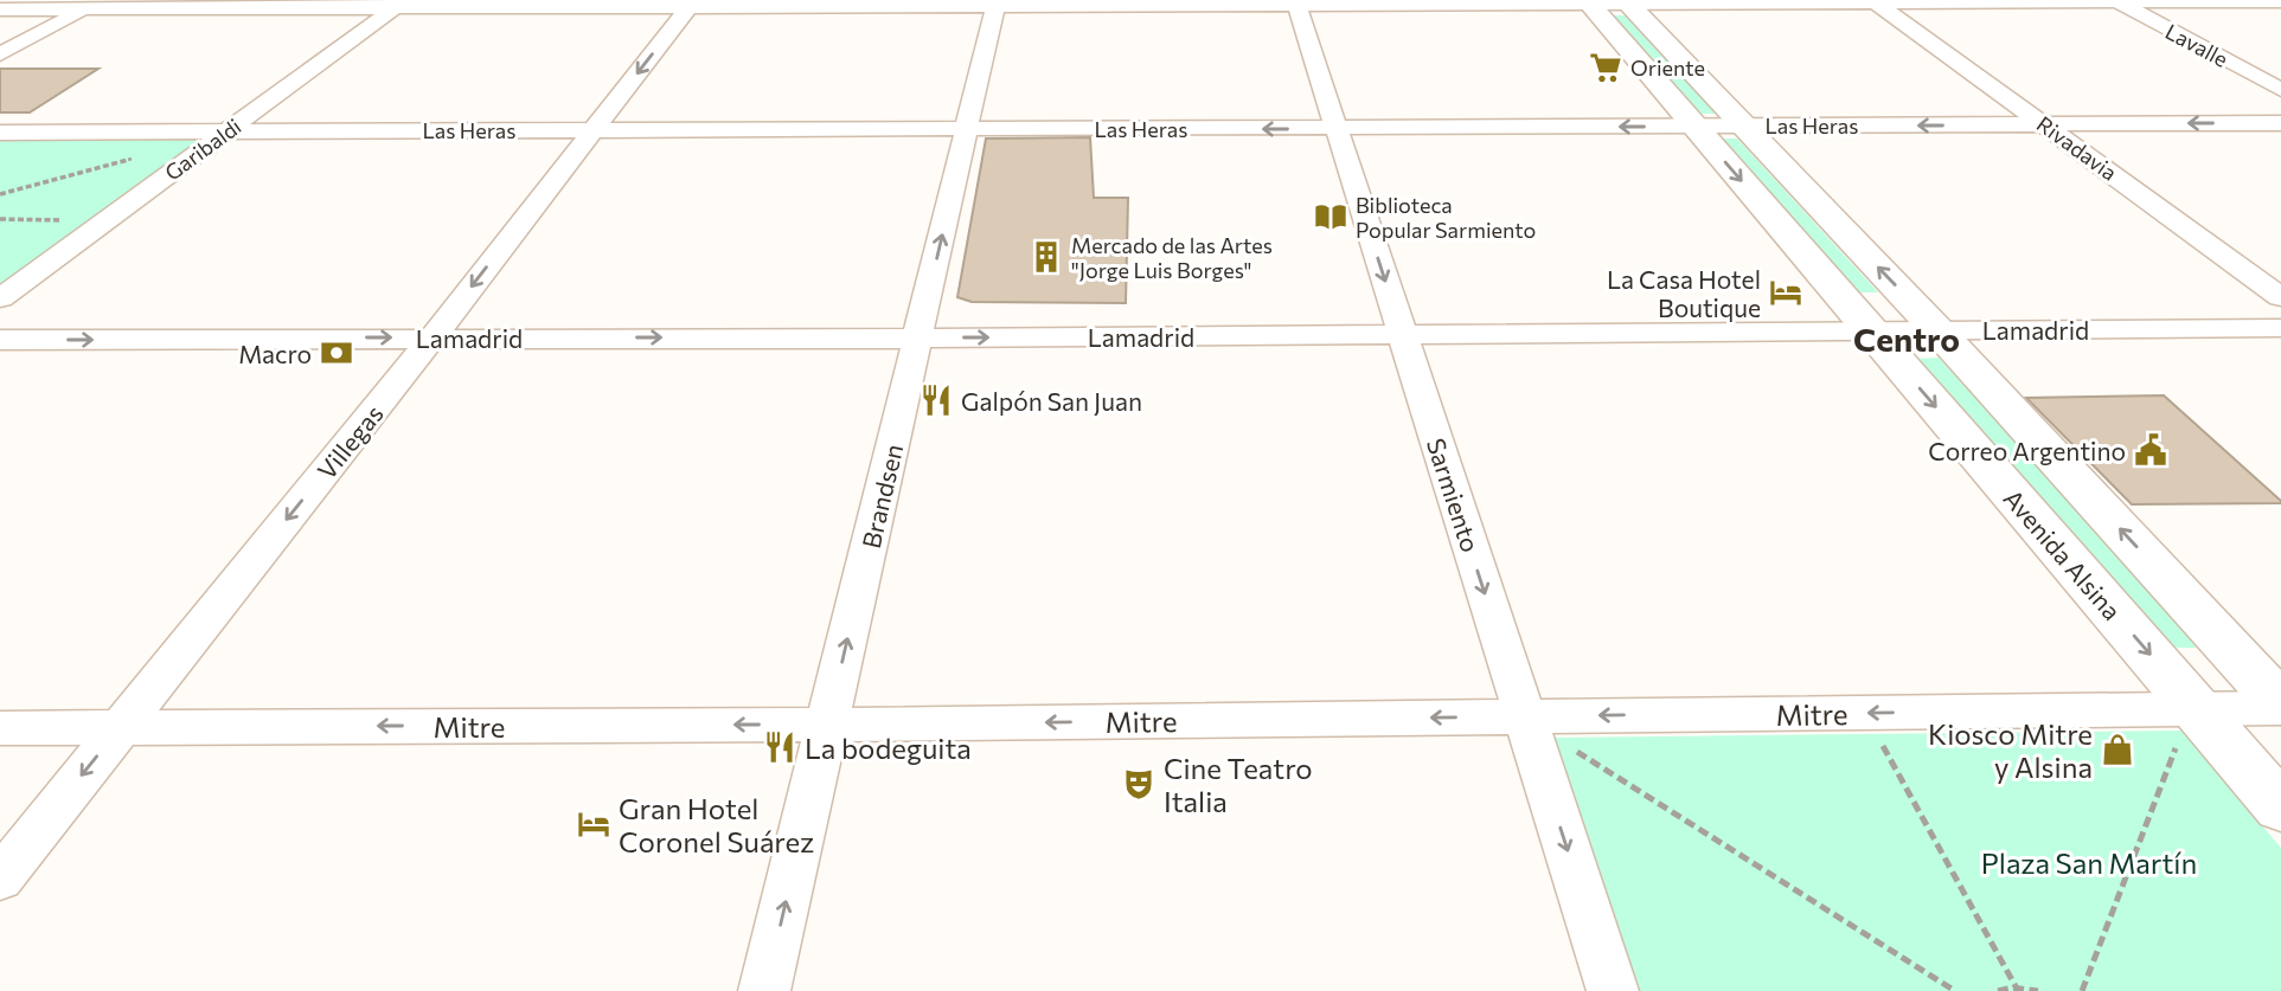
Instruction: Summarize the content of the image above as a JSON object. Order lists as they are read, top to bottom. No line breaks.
{"streets":{"main road":["Avenida Alsina"],"street":["Lavalle","Las Heras","Rivadavia","Garibaldi","Lamadrid","Villegas","Sarmiento","Brandsen","Mitre"]},"crossings":[["Las Heras","Rivadavia"],["Las Heras","Garibaldi"],["Las Heras","Villegas"],["Las Heras","Sarmiento"],["Las Heras","Brandsen"],["Las Heras","Avenida Alsina"],["Lamadrid","Villegas"],["Lamadrid","Sarmiento"],["Lamadrid","Brandsen"],["Lamadrid","Avenida Alsina"],["Villegas","Mitre"],["Sarmiento","Mitre"],["Brandsen","Mitre"],["Avenida Alsina","Mitre"]],"one_way":["Lamadrid","Villegas","Sarmiento","Brandsen","Mitre"],"districts":["Centro"],"parks":["Plaza San Martín"],"places":{"supermarket":["Oriente"],"library":["Biblioteca Popular Sarmiento"],"building":["Mercado de las Artes \"Jorge Luis Borges\""],"hotel":["La Casa Hotel Boutique","Gran Hotel Coronel Suárez"],"bank":["Macro"],"restaurant":["Galpón San Juan","La bodeguita"],"public building":["Correo Argentino"],"shop":["Kiosco Mitre y Alsina"],"theatre":["Cine Teatro Italia"]}}
